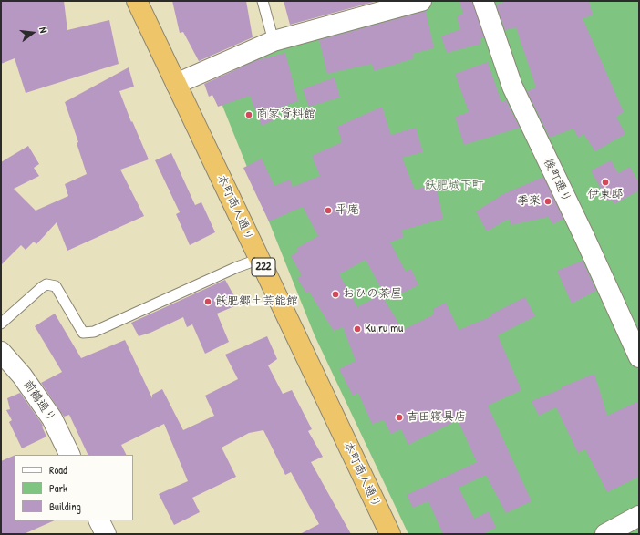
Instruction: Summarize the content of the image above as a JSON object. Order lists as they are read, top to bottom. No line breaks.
{"streets":{"highway":["本町商人通り","222"],"street":["後町通り","前鶴通り"]},"parks":["飫肥城下町"],"places":["商家資料館","伊東邸","季楽","平庵","おひの茶屋","飫肥郷土芸能館","Ku ru mu","吉田寝具店"],"legend":["Road","Park","Building"],"north":"right"}
